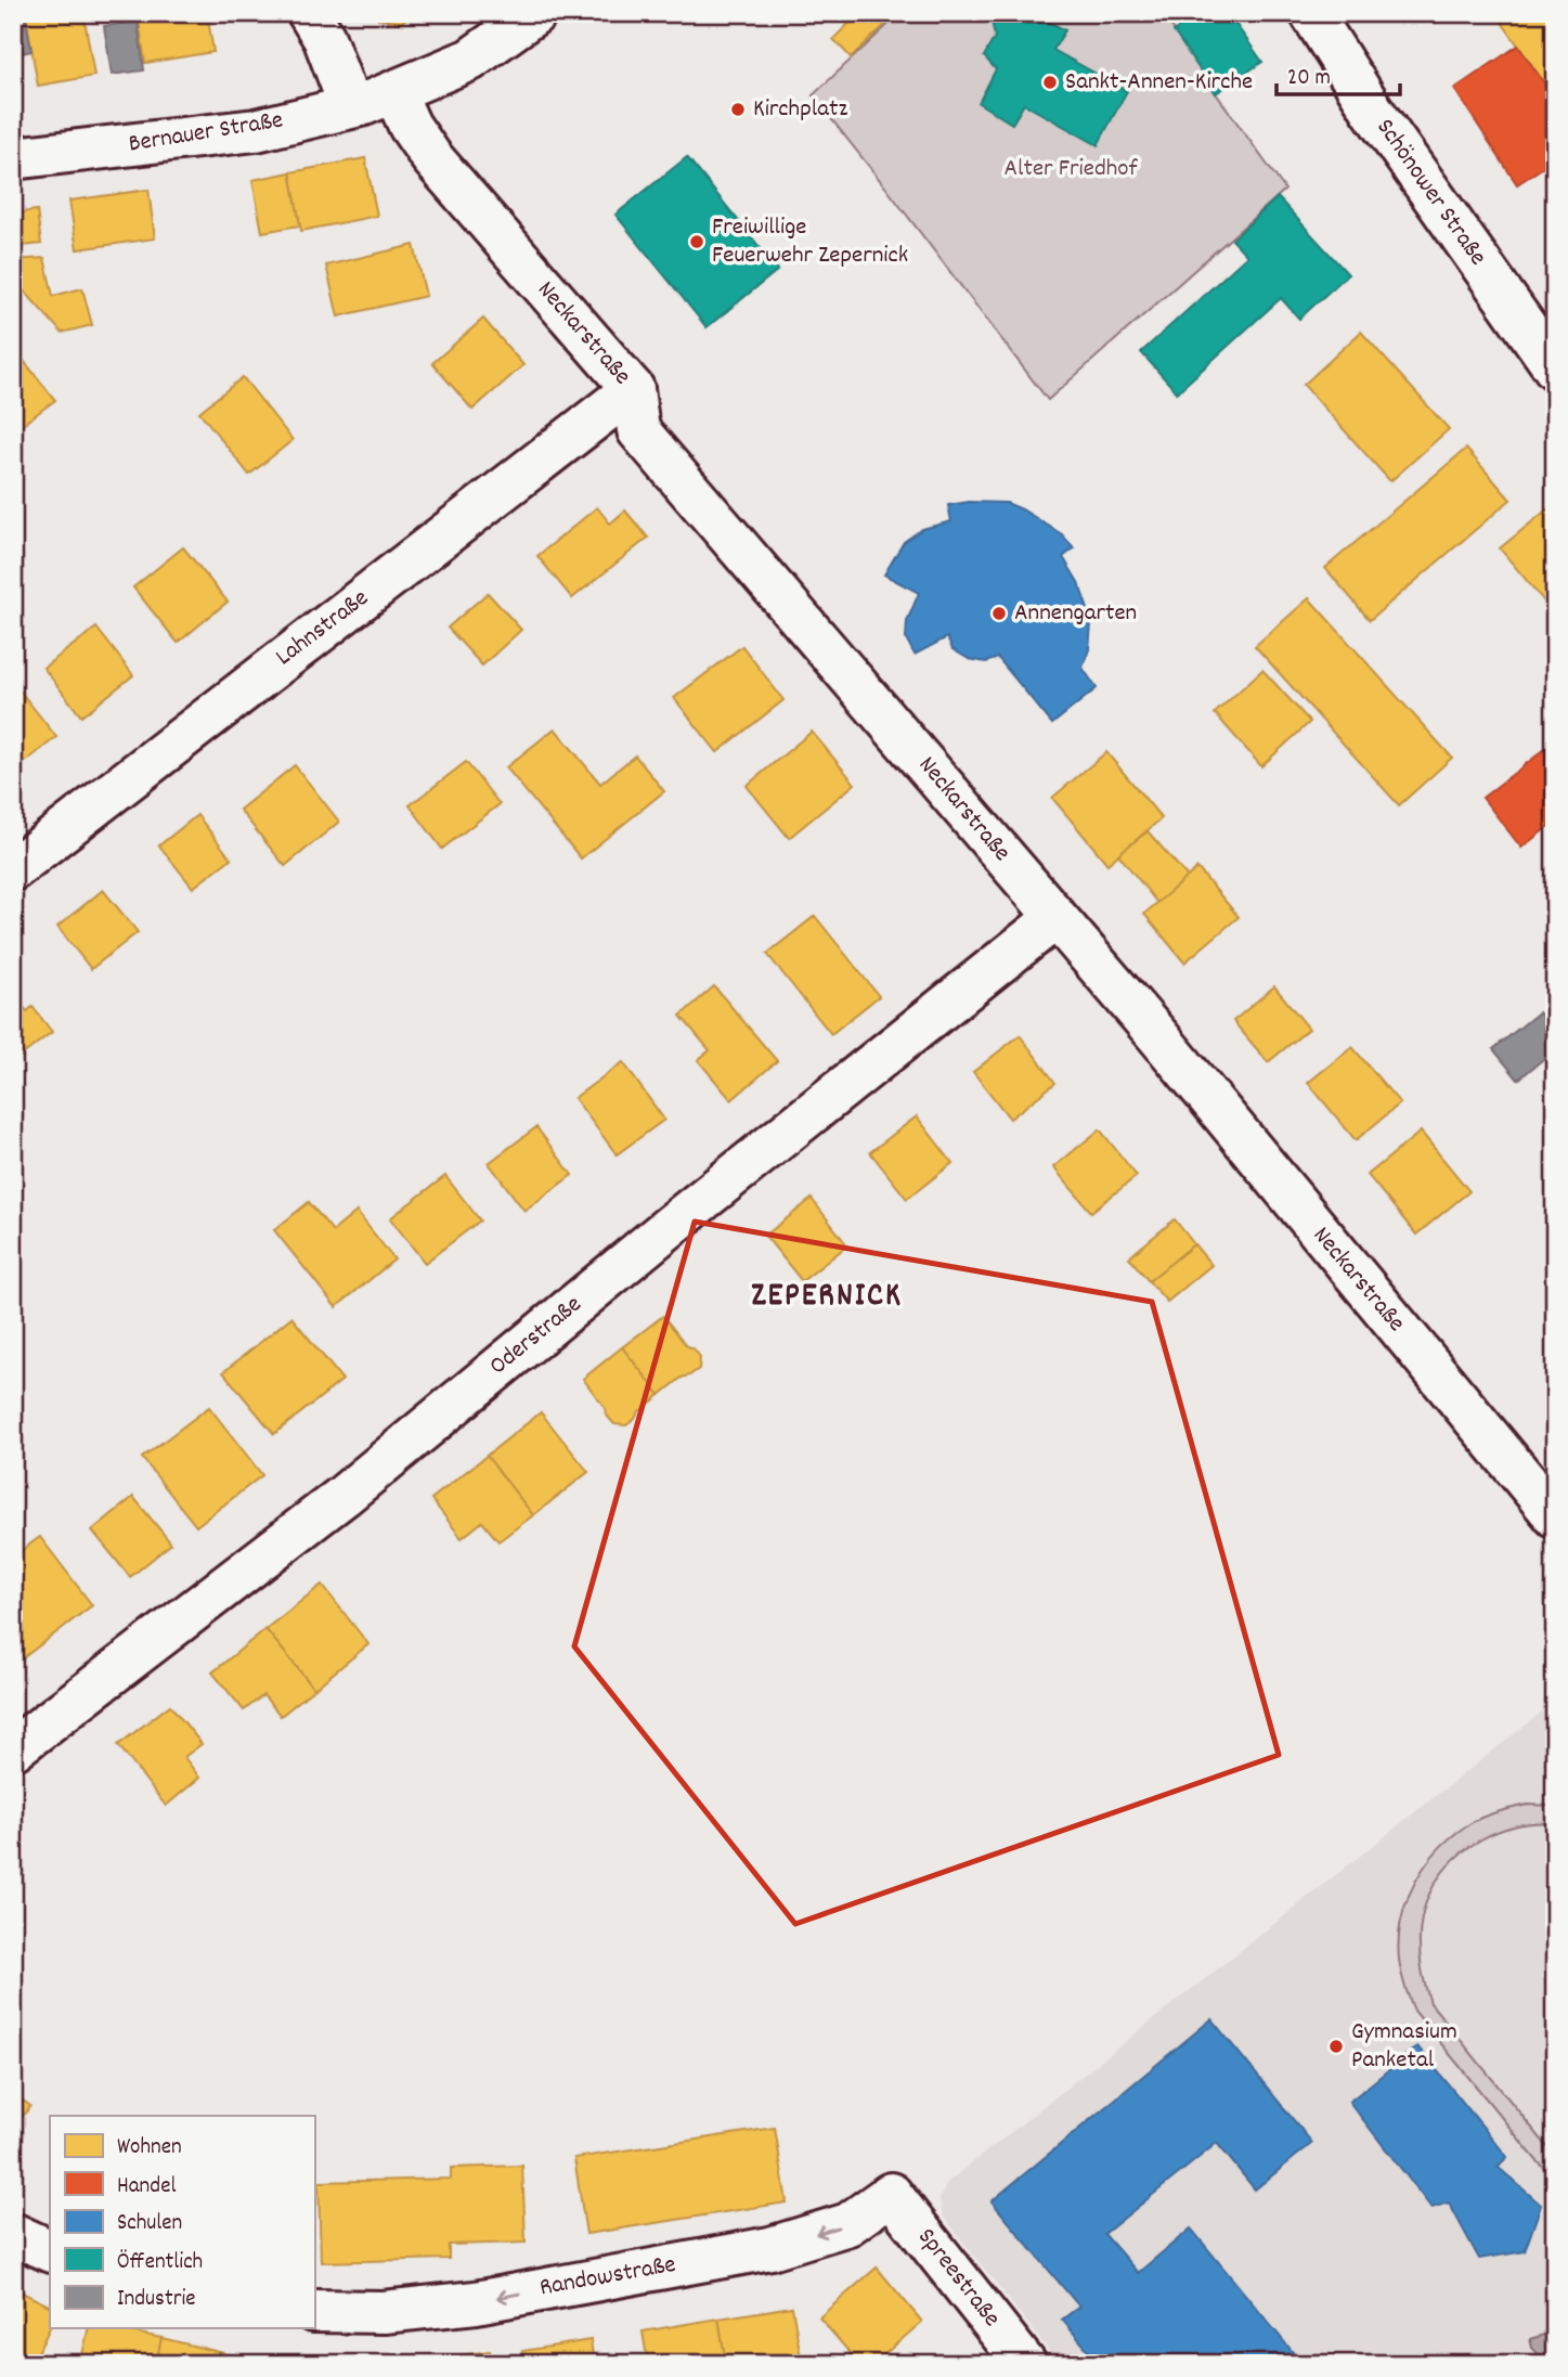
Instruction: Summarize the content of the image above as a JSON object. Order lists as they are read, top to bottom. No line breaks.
{"streets":{"street":["Bernauer Straße","Schönower Straße","Neckarstraße","Lahnstraße","Oderstraße","Randowstraße","Spreestraße"]},"crossings":[["Bernauer Straße","Neckarstraße"],["Neckarstraße","Lahnstraße"],["Neckarstraße","Oderstraße"],["Randowstraße","Spreestraße"]],"one_way":["Randowstraße"],"districts":["ZEPERNICK"],"parks":["Alter Friedhof"],"places":["Sankt-Annen-Kirche","Kirchplatz","Freiwillige Feuerwehr Zepernick","Annengarten","Gymnasium Panketal"],"legend":["Wohnen","Handel","Schulen","Öffentlich","Industrie"],"scale_bar":"20 m"}
